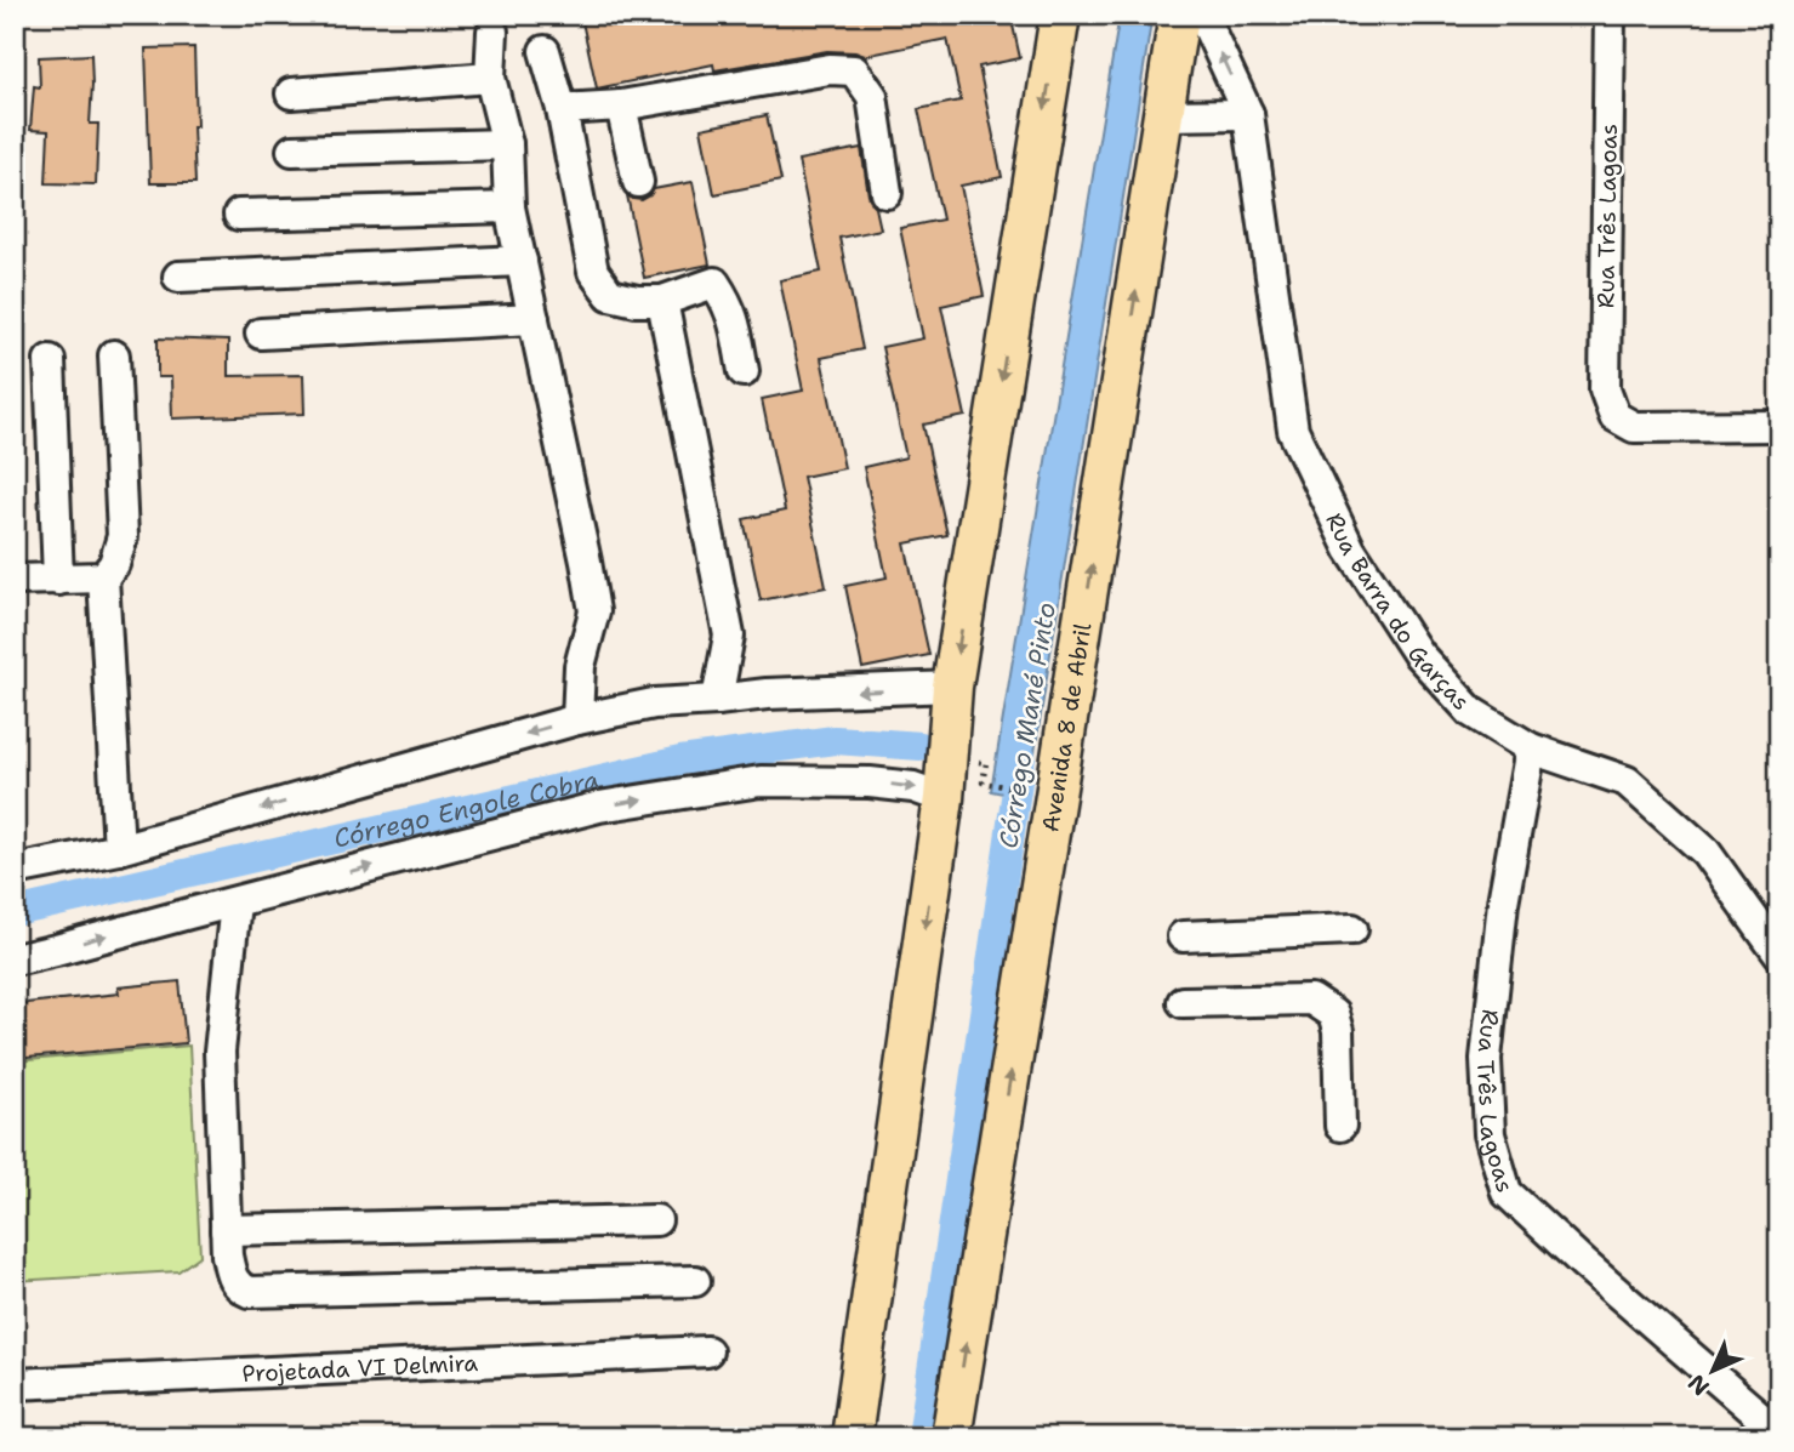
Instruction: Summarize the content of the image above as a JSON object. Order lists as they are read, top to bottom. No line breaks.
{"streets":{"main road":["Avenida 8 de Abril"],"street":["Rua Três Lagoas","Rua Barra do Garças","Projetada VI Delmira"]},"crossings":[["Rua Três Lagoas","Rua Barra do Garças"]],"water":["Córrego Mané Pinto","Córrego Engole Cobra"],"north":"bottom left"}
